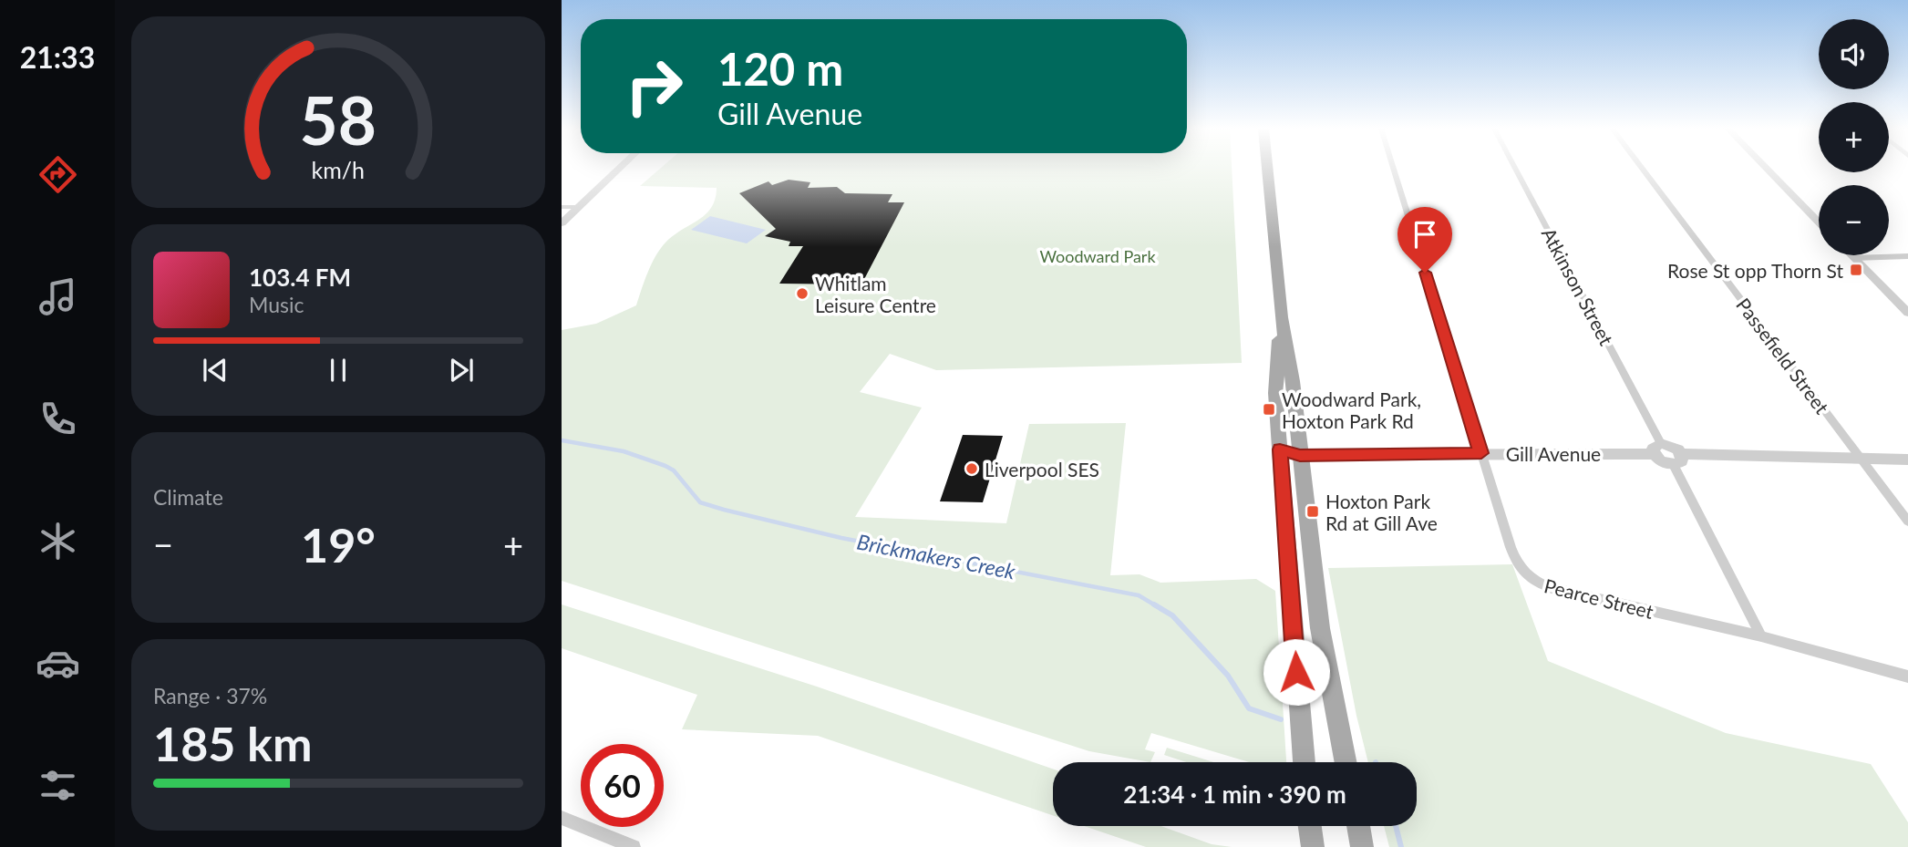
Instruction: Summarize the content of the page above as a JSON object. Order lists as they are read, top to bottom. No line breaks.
{"streets":{"street":["Atkinson Street","Passefield Street","Gill Avenue","Pearce Street"]},"crossings":[["Atkinson Street","Gill Avenue"],["Gill Avenue","Pearce Street"]],"water":["Brickmakers Creek"],"parks":["Woodward Park"],"places":{"transit":["Rose St opp Thorn St","Woodward Park, Hoxton Park Rd","Hoxton Park Rd at Gill Ave"],"other":["Whitlam Leisure Centre","Liverpool SES"]},"page":{"tabs":"21:33","map_buttons":["+","−"],"turn":["120 m","Gill Avenue"],"song":["103.4 FM","Music"],"tile":["Climate",["Range · 37%","185 km"]],"heat":["−","19°","+"],"limit":"60","trip":"21:34 · 1 min · 390 m","gauge":["58","km/h"]}}
